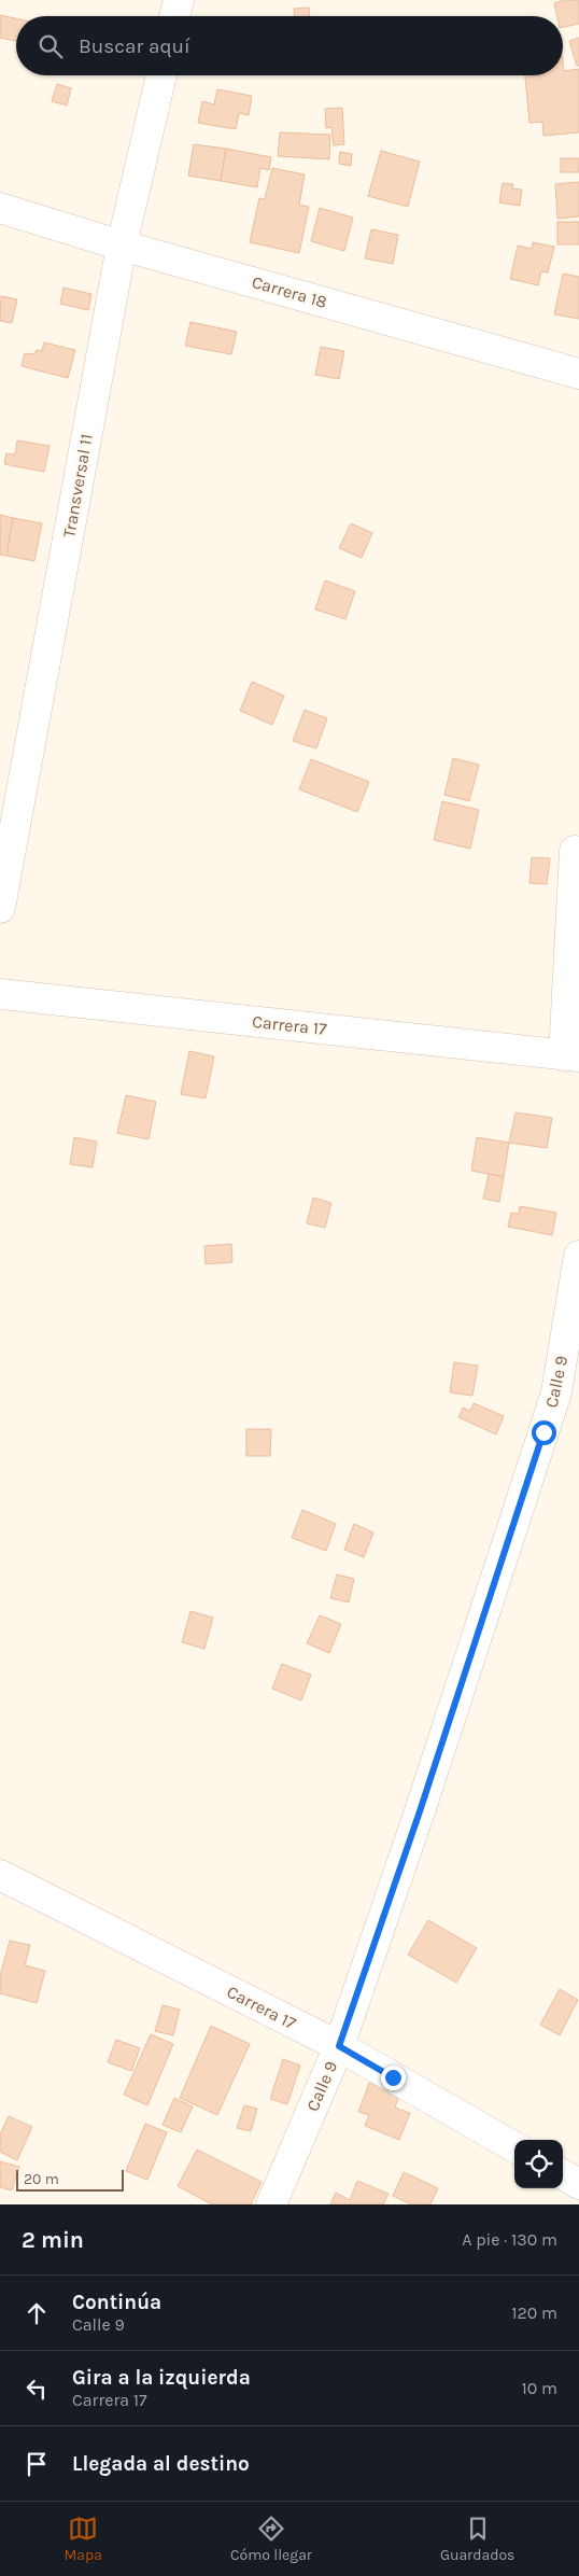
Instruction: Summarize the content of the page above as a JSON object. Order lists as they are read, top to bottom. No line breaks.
{"streets":{"street":["Carrera 18","Transversal 11","Carrera 17","Calle 9"]},"crossings":[["Carrera 18","Transversal 11"],["Carrera 17","Calle 9"]],"scale_bar":"20 m","page":{"search":"Buscar aquí","scale":"20 m","heading":["2 min","A pie · 130 m"],"list":[["Continúa","Calle 9","120 m"],["Gira a la izquierda","Carrera 17","10 m"],"Llegada al destino"],"nav":["Mapa","Cómo llegar","Guardados"]}}
